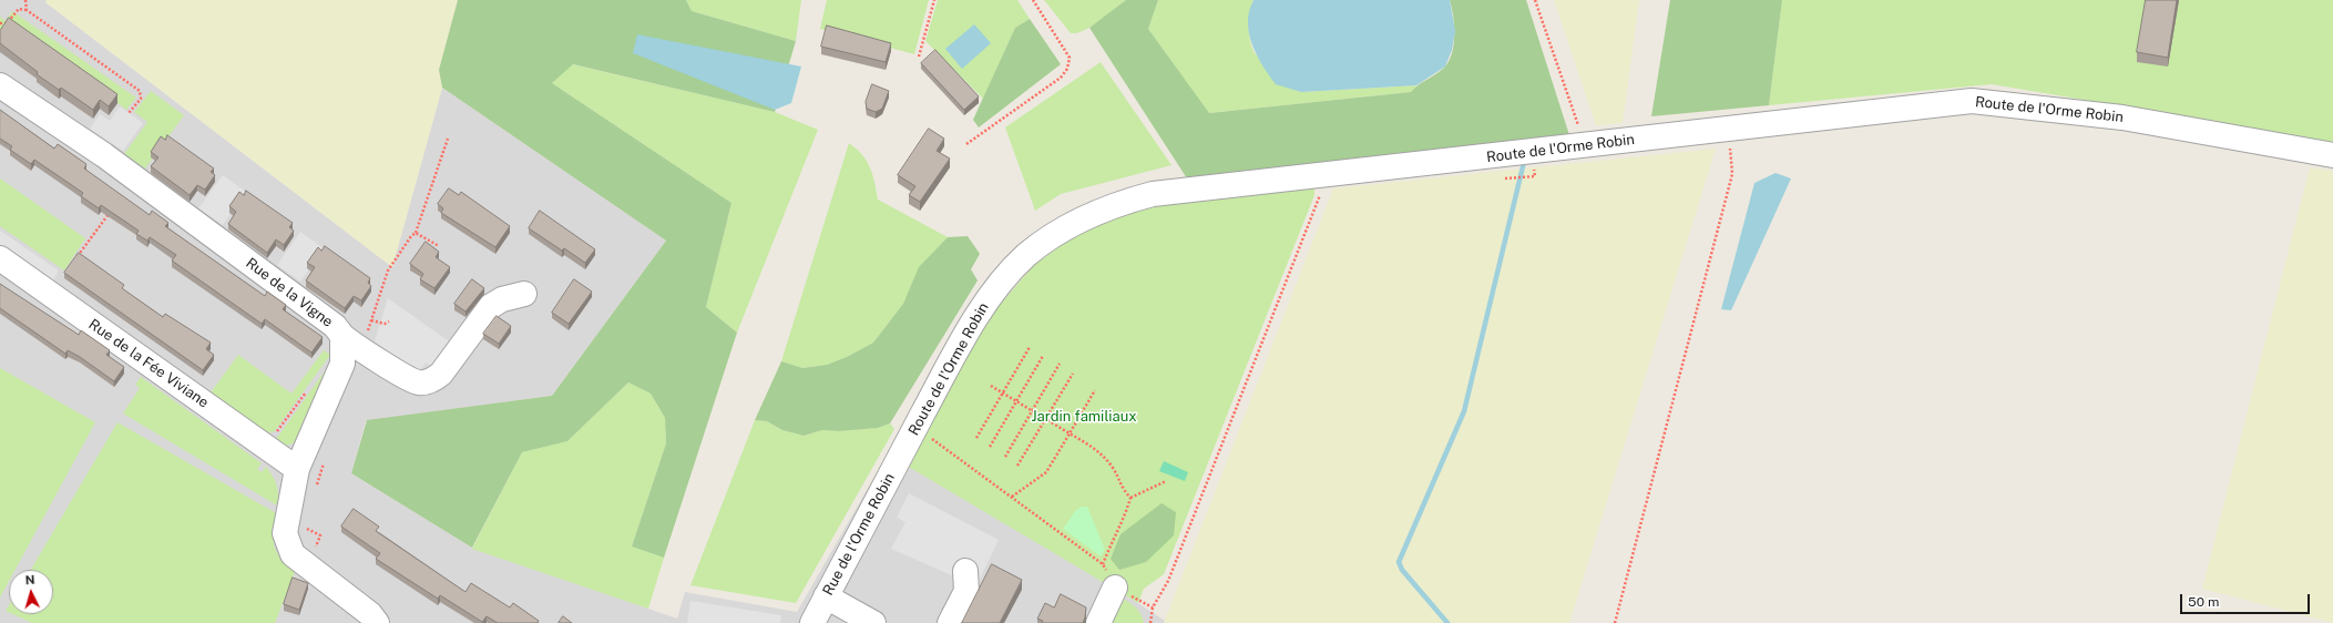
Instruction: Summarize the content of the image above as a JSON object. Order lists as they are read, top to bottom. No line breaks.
{"streets":{"street":["Route de l'Orme Robin","Rue de la Vigne","Rue de la Fée Viviane","Rue de l'Orme Robin"]},"crossings":[["Route de l'Orme Robin","Rue de l'Orme Robin"],["Rue de la Vigne","Rue de la Fée Viviane"]],"parks":["Jardin familiaux"],"scale_bar":"50 m","north":"top"}
